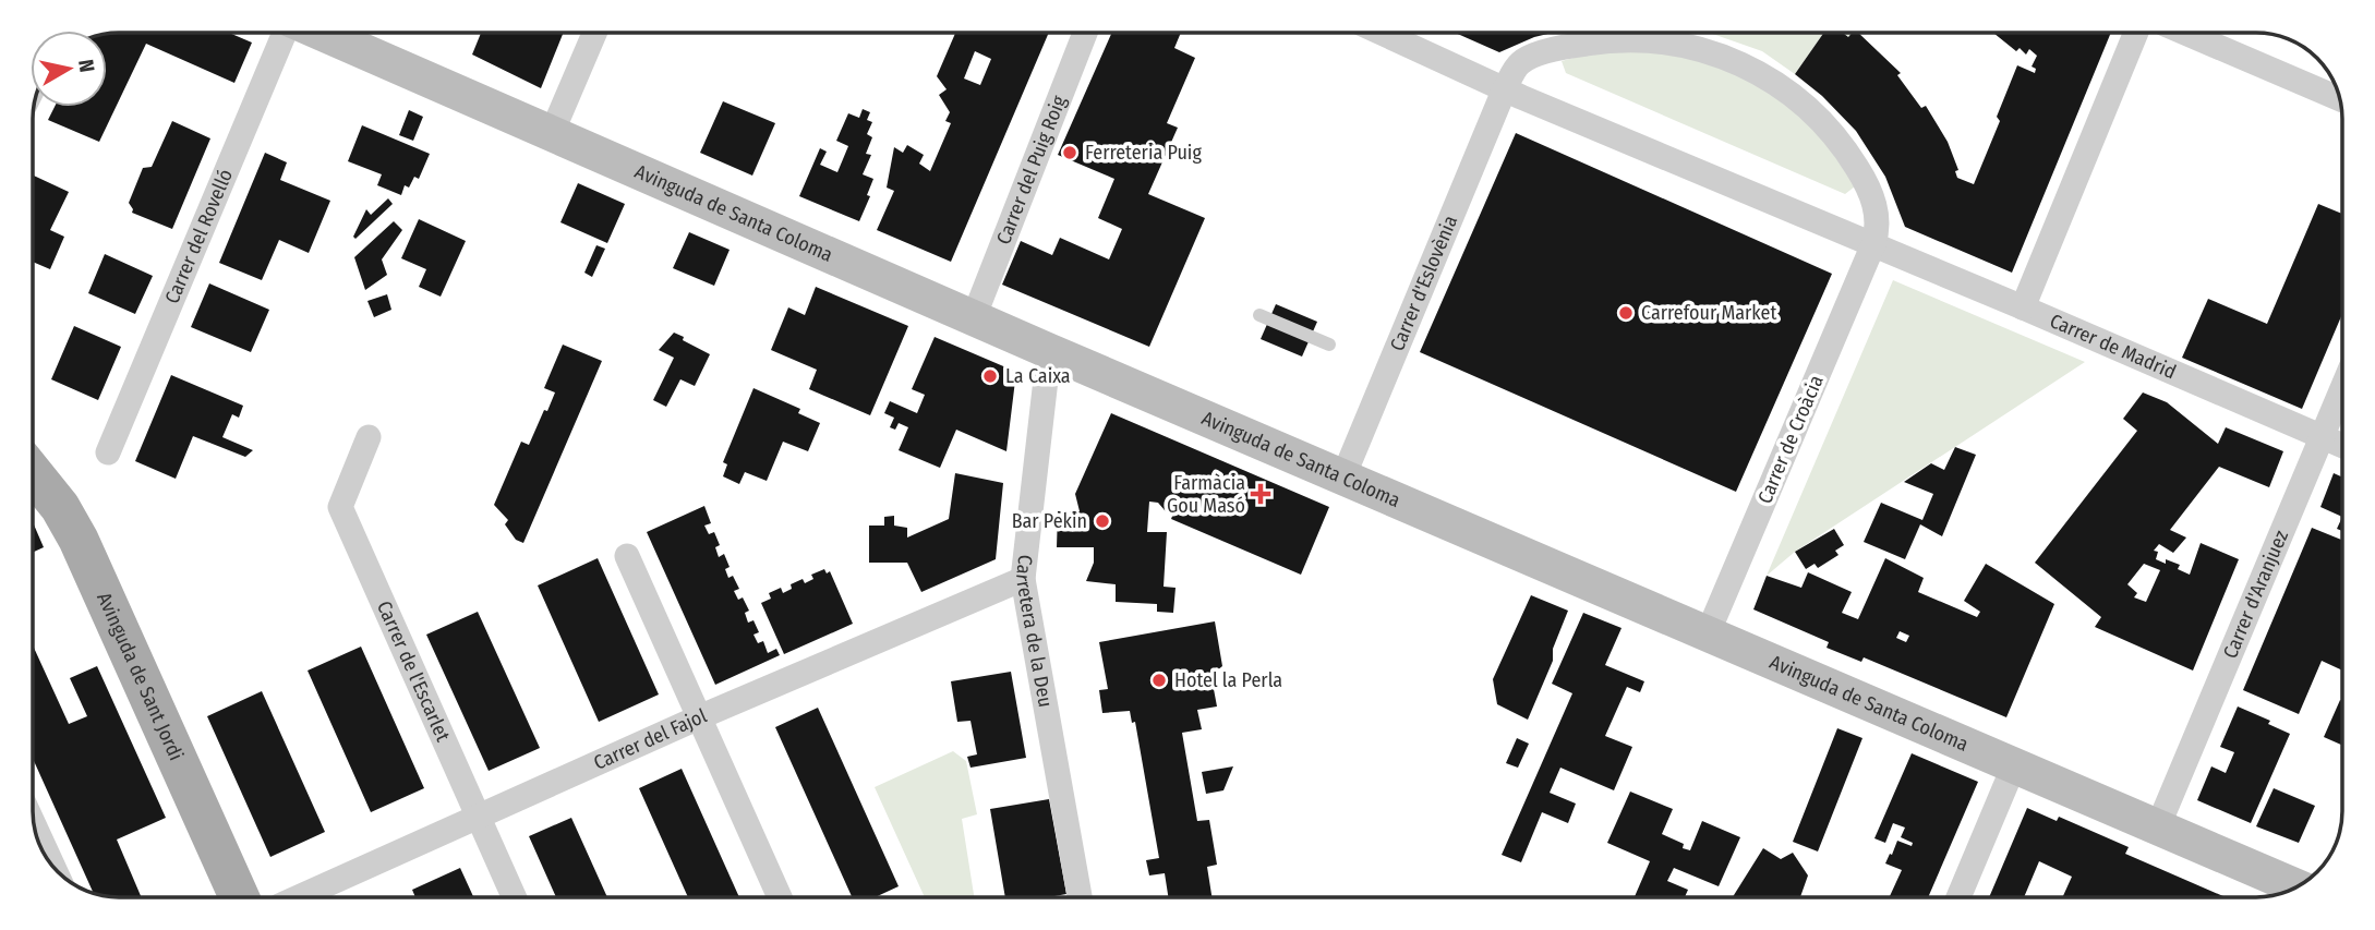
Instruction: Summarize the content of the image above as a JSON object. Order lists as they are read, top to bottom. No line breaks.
{"streets":{"main road":["Avinguda de Santa Coloma","Avinguda de Sant Jordi"],"street":["Carrer del Puig Roig","Carrer del Rovelló","Carrer d'Eslovènia","Carrer de Madrid","Carrer de Croàcia","Carrer d'Aranjuez","Carretera de la Deu","Carrer de l'Escarlet","Carrer del Fajol"]},"crossings":[["Carrer del Puig Roig","Avinguda de Santa Coloma"],["Avinguda de Santa Coloma","Carrer d'Eslovènia"],["Avinguda de Santa Coloma","Carrer de Croàcia"],["Avinguda de Santa Coloma","Carrer d'Aranjuez"],["Avinguda de Santa Coloma","Carretera de la Deu"],["Carrer d'Eslovènia","Carrer de Madrid"],["Carrer de Madrid","Carrer de Croàcia"],["Carrer de Madrid","Carrer d'Aranjuez"],["Carretera de la Deu","Carrer del Fajol"],["Carrer de l'Escarlet","Carrer del Fajol"]],"places":{"other":["Ferreteria Puig","Carrefour Market","La Caixa","Bar Pekin","Hotel la Perla"],"health":["Farmàcia Gou Masó"]},"north":"right"}
